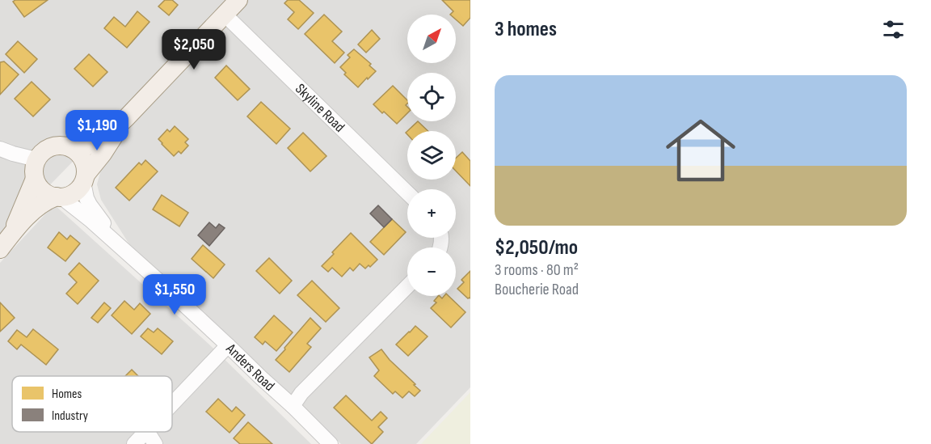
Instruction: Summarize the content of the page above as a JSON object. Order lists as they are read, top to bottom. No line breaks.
{"streets":{"street":["Skyline Road","Anders Road"]},"legend":["Homes","Industry"],"north":"top right","page":{"heading":"3 homes","map_buttons":["+","−"],"price":["$2,050","$1,190","$1,550"],"list":[{"name":"$2,050/mo","note":"3 rooms · 80 m² · Boucherie Road"}]}}
